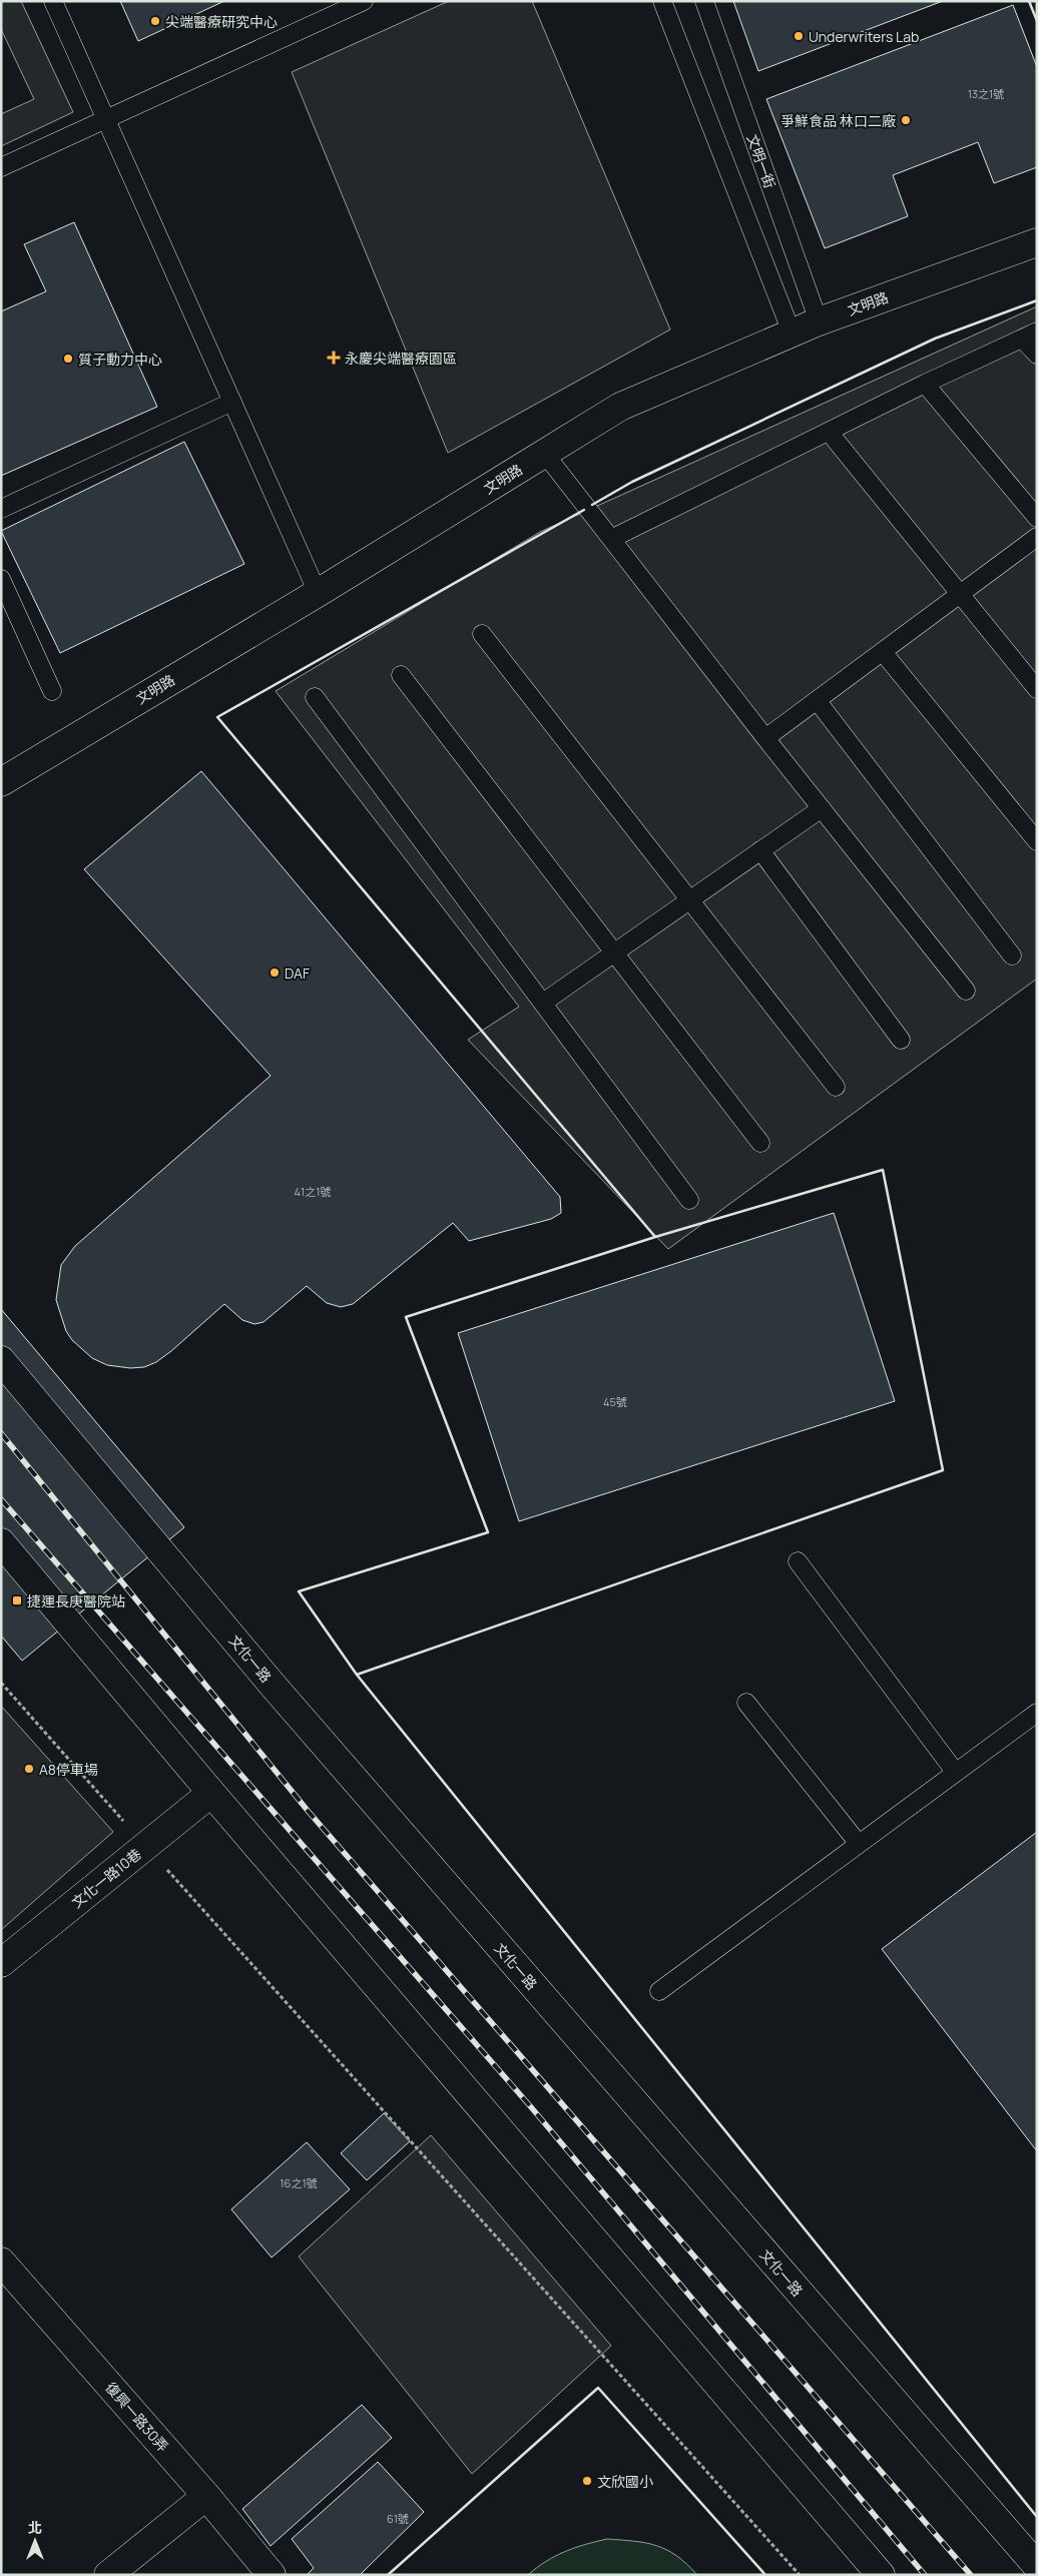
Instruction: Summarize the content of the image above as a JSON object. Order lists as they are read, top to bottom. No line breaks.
{"streets":{"street":["文明路","文化一路","文化一路10巷","復興一路30弄"],"lane":["文明一街"]},"crossings":[["文明一街","文明路"]],"places":{"other":["尖端醫療研究中心","Underwriters Lab","爭鮮食品 林口二廠","質子動力中心","DAF","A8停車場","文欣國小"],"health":["永慶尖端醫療園區"],"transit":["捷運長庚醫院站"]},"house_numbers":["13之1號","41之1號","45號","16之1號","61號"],"north":"top"}
